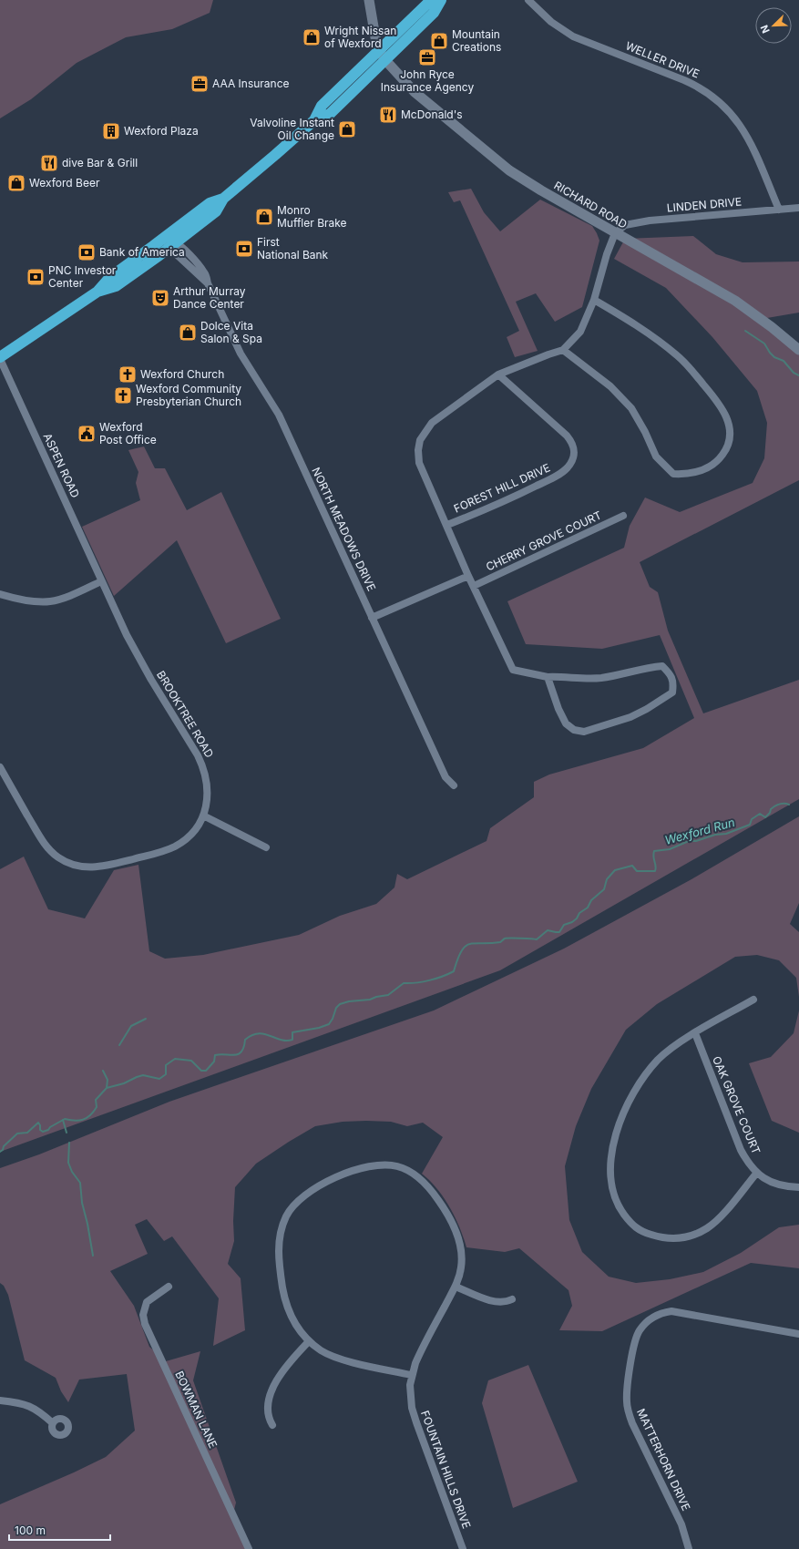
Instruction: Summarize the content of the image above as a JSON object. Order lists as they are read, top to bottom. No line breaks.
{"streets":{"street":["WELLER DRIVE","RICHARD ROAD","LINDEN DRIVE","ASPEN ROAD","FOREST HILL DRIVE","NORTH MEADOWS DRIVE","CHERRY GROVE COURT","BROOKTREE ROAD","OAK GROVE COURT","BOWMAN LANE","MATTERHORN DRIVE","FOUNTAIN HILLS DRIVE"]},"crossings":[["WELLER DRIVE","LINDEN DRIVE"],["RICHARD ROAD","LINDEN DRIVE"],["ASPEN ROAD","BROOKTREE ROAD"]],"water":["Wexford Run"],"places":{"shop":["Wright Nissan of Wexford","Mountain Creations","Valvoline Instant Oil Change","Wexford Beer","Monro Muffler Brake","Dolce Vita Salon & Spa"],"office":["John Ryce Insurance Agency","AAA Insurance"],"restaurant":["McDonald's","dive Bar & Grill"],"building":["Wexford Plaza"],"bank":["First National Bank","Bank of America","PNC Investor Center"],"theatre":["Arthur Murray Dance Center"],"church":["Wexford Church","Wexford Community Presbyterian Church"],"public building":["Wexford Post Office"]},"scale_bar":"100 m","north":"bottom left"}
